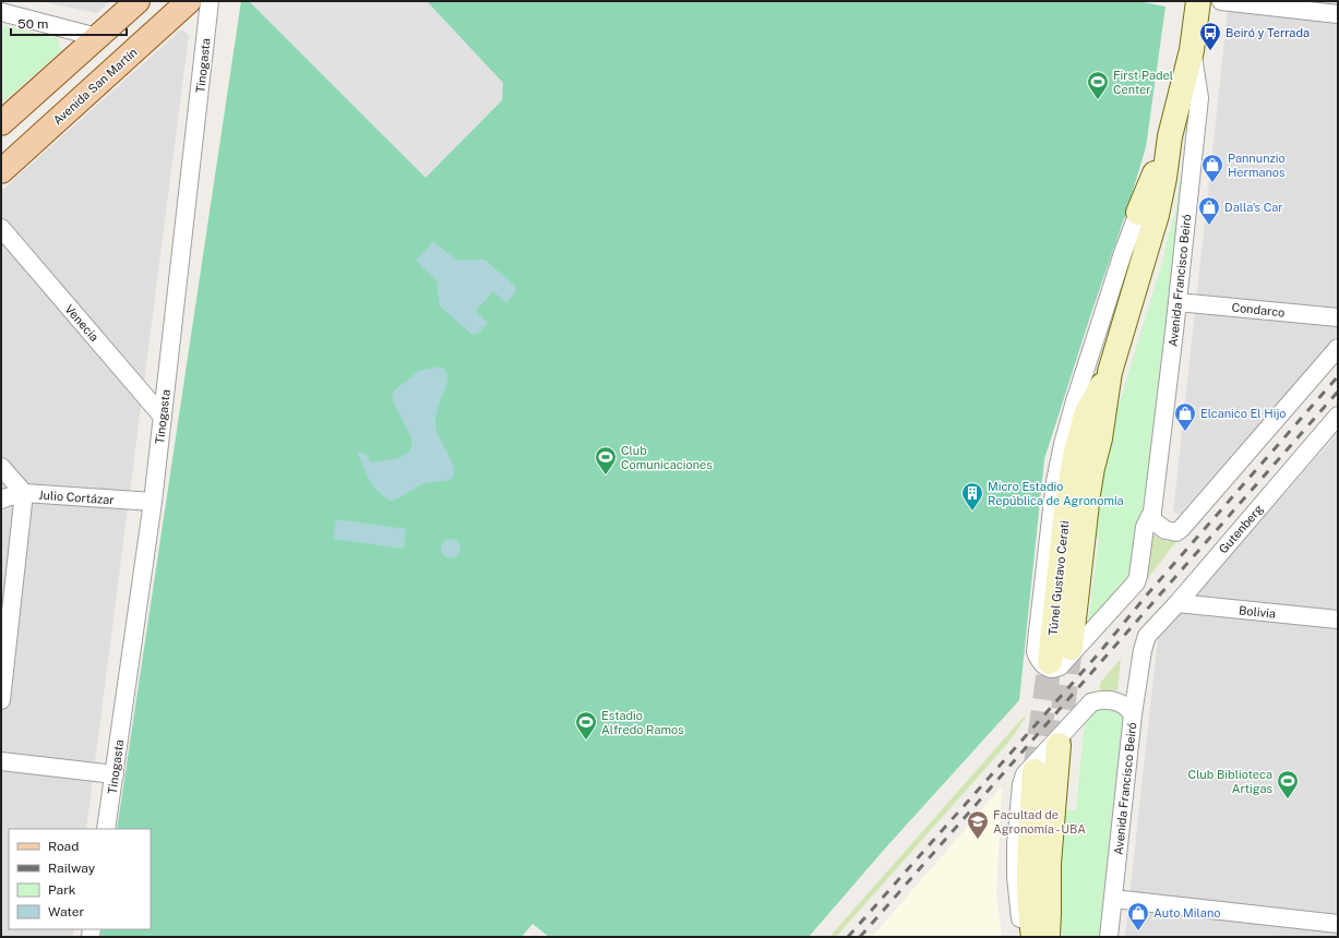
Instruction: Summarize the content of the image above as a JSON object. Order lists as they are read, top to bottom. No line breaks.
{"streets":{"main road":["Avenida San Martín","Avenida Francisco Beiró","Túnel Gustavo Cerati"],"street":["Tinogasta","Condarco","Venecia","Julio Cortázar","Gutenberg","Bolivia"]},"crossings":[["Tinogasta","Venecia"],["Tinogasta","Julio Cortázar"],["Avenida Francisco Beiró","Condarco"],["Avenida Francisco Beiró","Gutenberg"],["Avenida Francisco Beiró","Túnel Gustavo Cerati"],["Gutenberg","Bolivia"]],"places":{"bus stop":["Beiró y Terrada"],"sports":["First Padel Center","Club Comunicaciones","Estadio Alfredo Ramos","Club Biblioteca Artigas"],"shop":["Pannunzio Hermanos","Dalla's Car","Elcanico El Hijo","Auto Milano"],"building":["Micro Estadio República de Agronomía"],"school or university":["Facultad de Agronomía - UBA"]},"legend":["Road","Railway","Park","Water"],"scale_bar":"50 m"}
